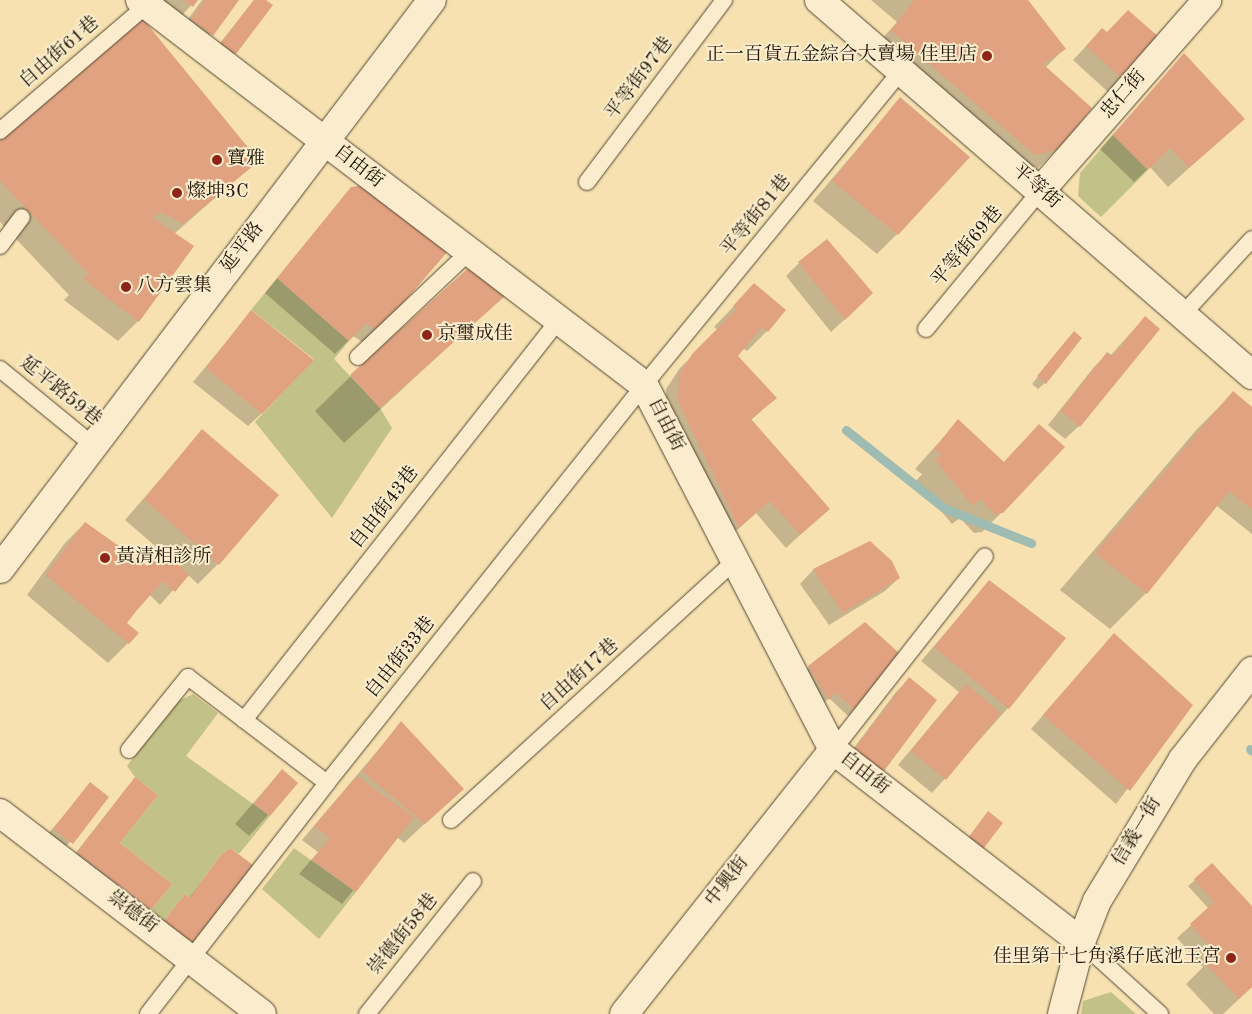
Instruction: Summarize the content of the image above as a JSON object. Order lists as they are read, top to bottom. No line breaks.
{"streets":{"street":["忠仁街","自由街","平等街","延平路","信義一街","中興街","祟德街"],"lane":["自由街61巷","平等街97巷","平等街81巷","平等街69巷","延平路59巷","自由街43巷","自由街33巷","自由街17巷","崇德街58巷"]},"crossings":[["自由街61巷","自由街"],["忠仁街","平等街"],["忠仁街","平等街69巷"],["自由街","平等街81巷"],["自由街","延平路"],["自由街","自由街43巷"],["自由街","自由街33巷"],["自由街","自由街17巷"],["自由街","信義一街"],["自由街","中興街"],["平等街","平等街81巷"],["平等街","平等街69巷"],["平等街81巷","自由街33巷"],["延平路","延平路59巷"],["自由街33巷","祟德街"]],"places":["正一百貨五金綜合大賣場 佳里店","寶雅","燦坤3C","八方雲集","京璽成佳","黃清相診所","佳里第十七角溪仔底池王宮"]}
